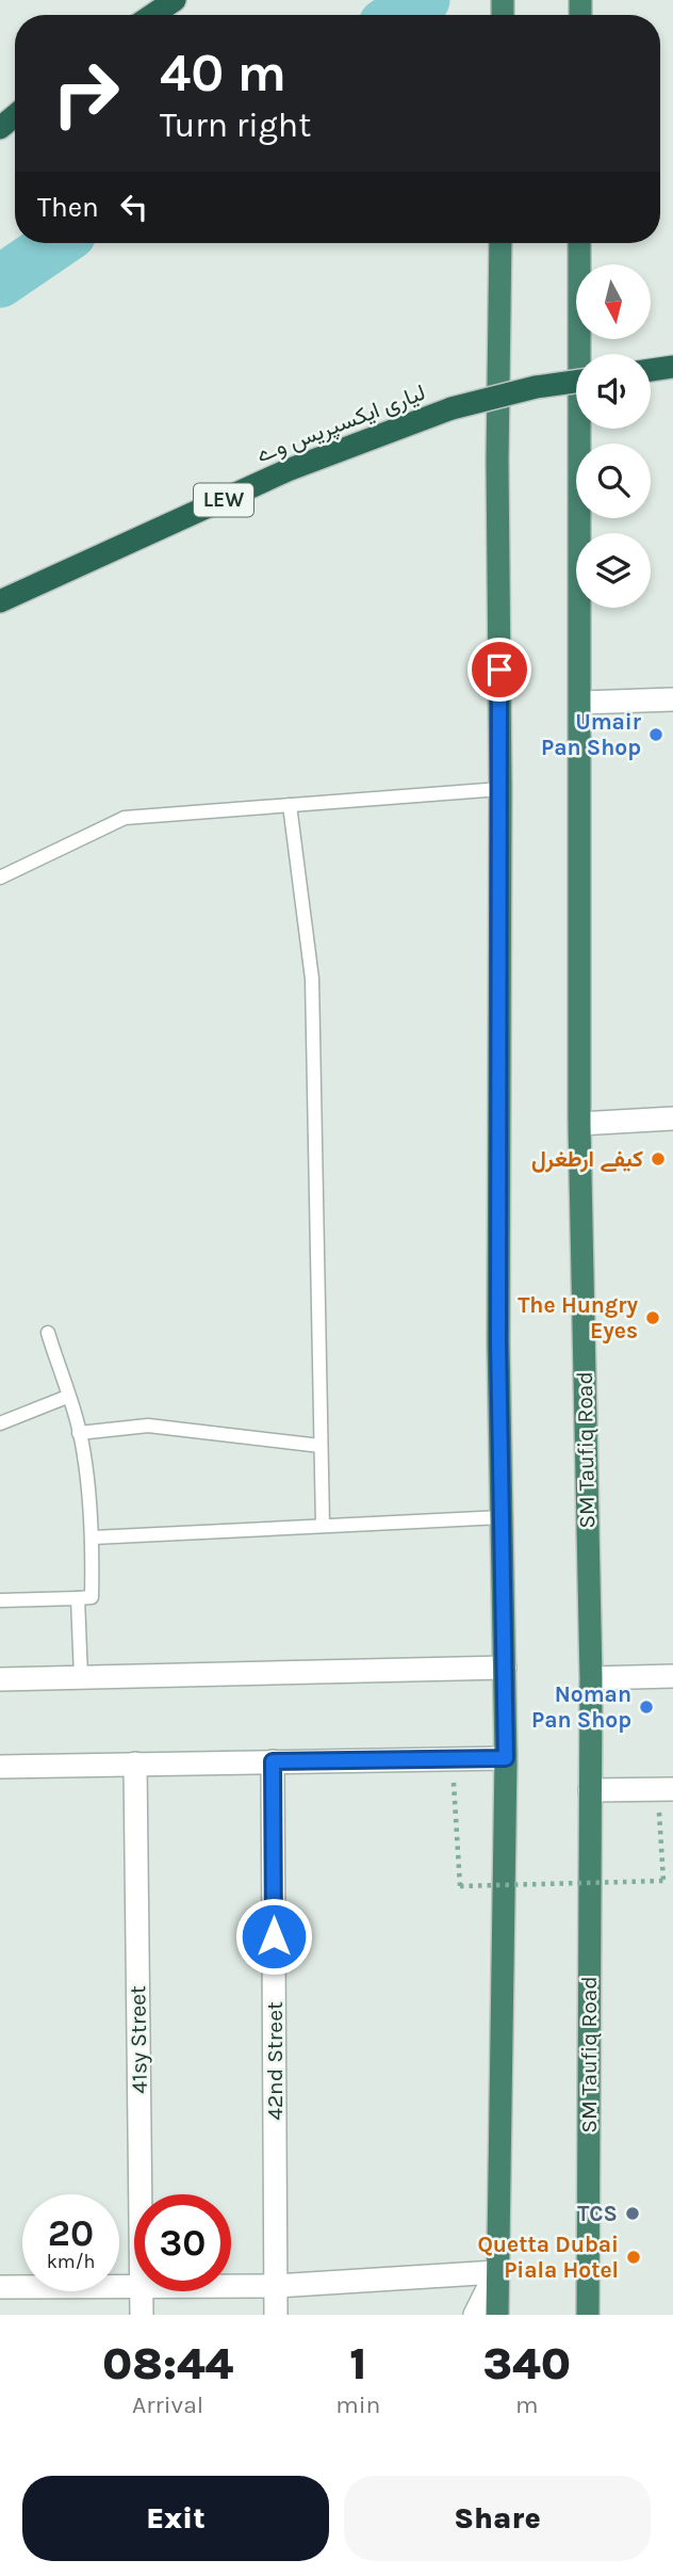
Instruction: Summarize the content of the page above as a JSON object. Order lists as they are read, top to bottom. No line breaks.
{"streets":{"highway":["لیاری ایکسپریس وے","LEW","SM Taufiq Road"],"street":["41sy Street","42nd Street"]},"places":["Umair Pan Shop","کیفے ارطغرل","The Hungry Eyes","Noman Pan Shop","TCS","Quetta Dubai Piala Hotel"],"north":"bottom","page":{"turn":["40 m","Turn right"],"then":"Then","speed":"20 km/h","limit":"30","eta":["08:44","Arrival","1","min","340","m"],"buttons":["Exit","Share"]}}
